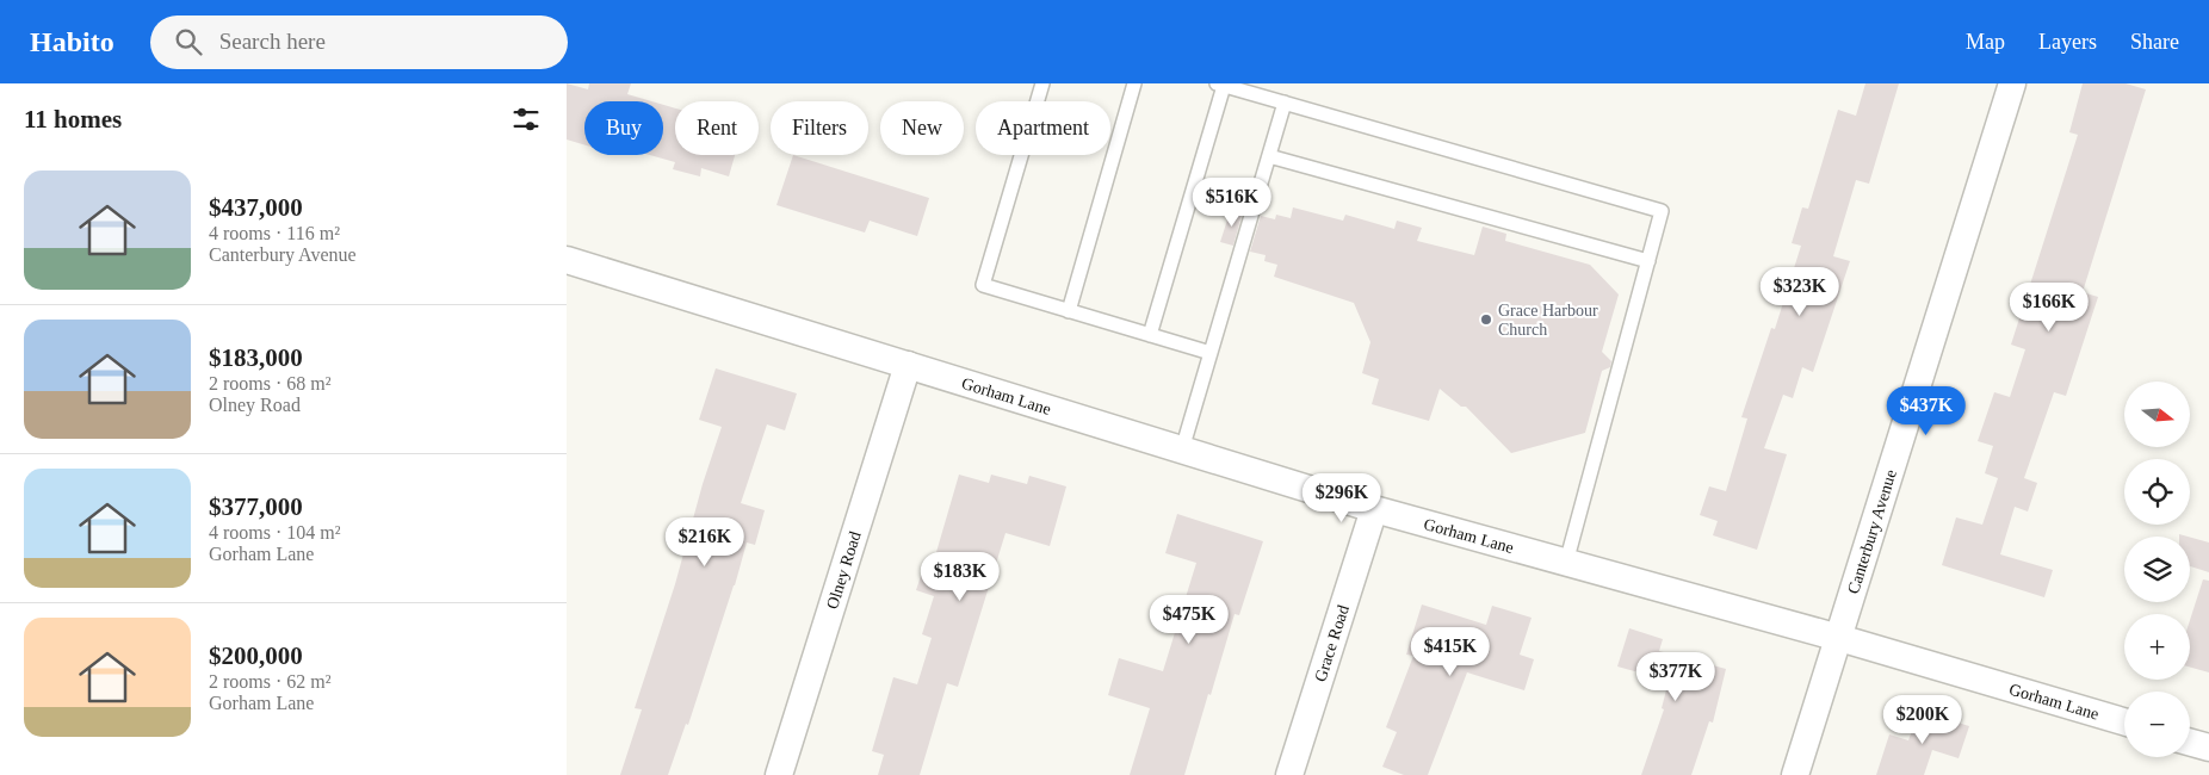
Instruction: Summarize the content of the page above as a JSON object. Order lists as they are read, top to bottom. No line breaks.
{"streets":{"street":["Gorham Lane","Canterbury Avenue","Olney Road","Grace Road"]},"crossings":[["Gorham Lane","Canterbury Avenue"],["Gorham Lane","Olney Road"],["Gorham Lane","Grace Road"]],"places":["Grace Harbour Church"],"north":"right","page":{"header":"Habito","search":"Search here","nav":["Map","Layers","Share"],"heading":"11 homes","chip":["Buy","Rent","Filters","New","Apartment"],"list":[{"name":"$437,000","note":"4 rooms · 116 m² · Canterbury Avenue"},{"name":"$183,000","note":"2 rooms · 68 m² · Olney Road"},{"name":"$377,000","note":"4 rooms · 104 m² · Gorham Lane"},{"name":"$200,000","note":"2 rooms · 62 m² · Gorham Lane"}],"price":["$516K","$323K","$166K","$437K","$296K","$216K","$183K","$475K","$415K","$377K","$200K"],"map_buttons":["+","−"]}}
